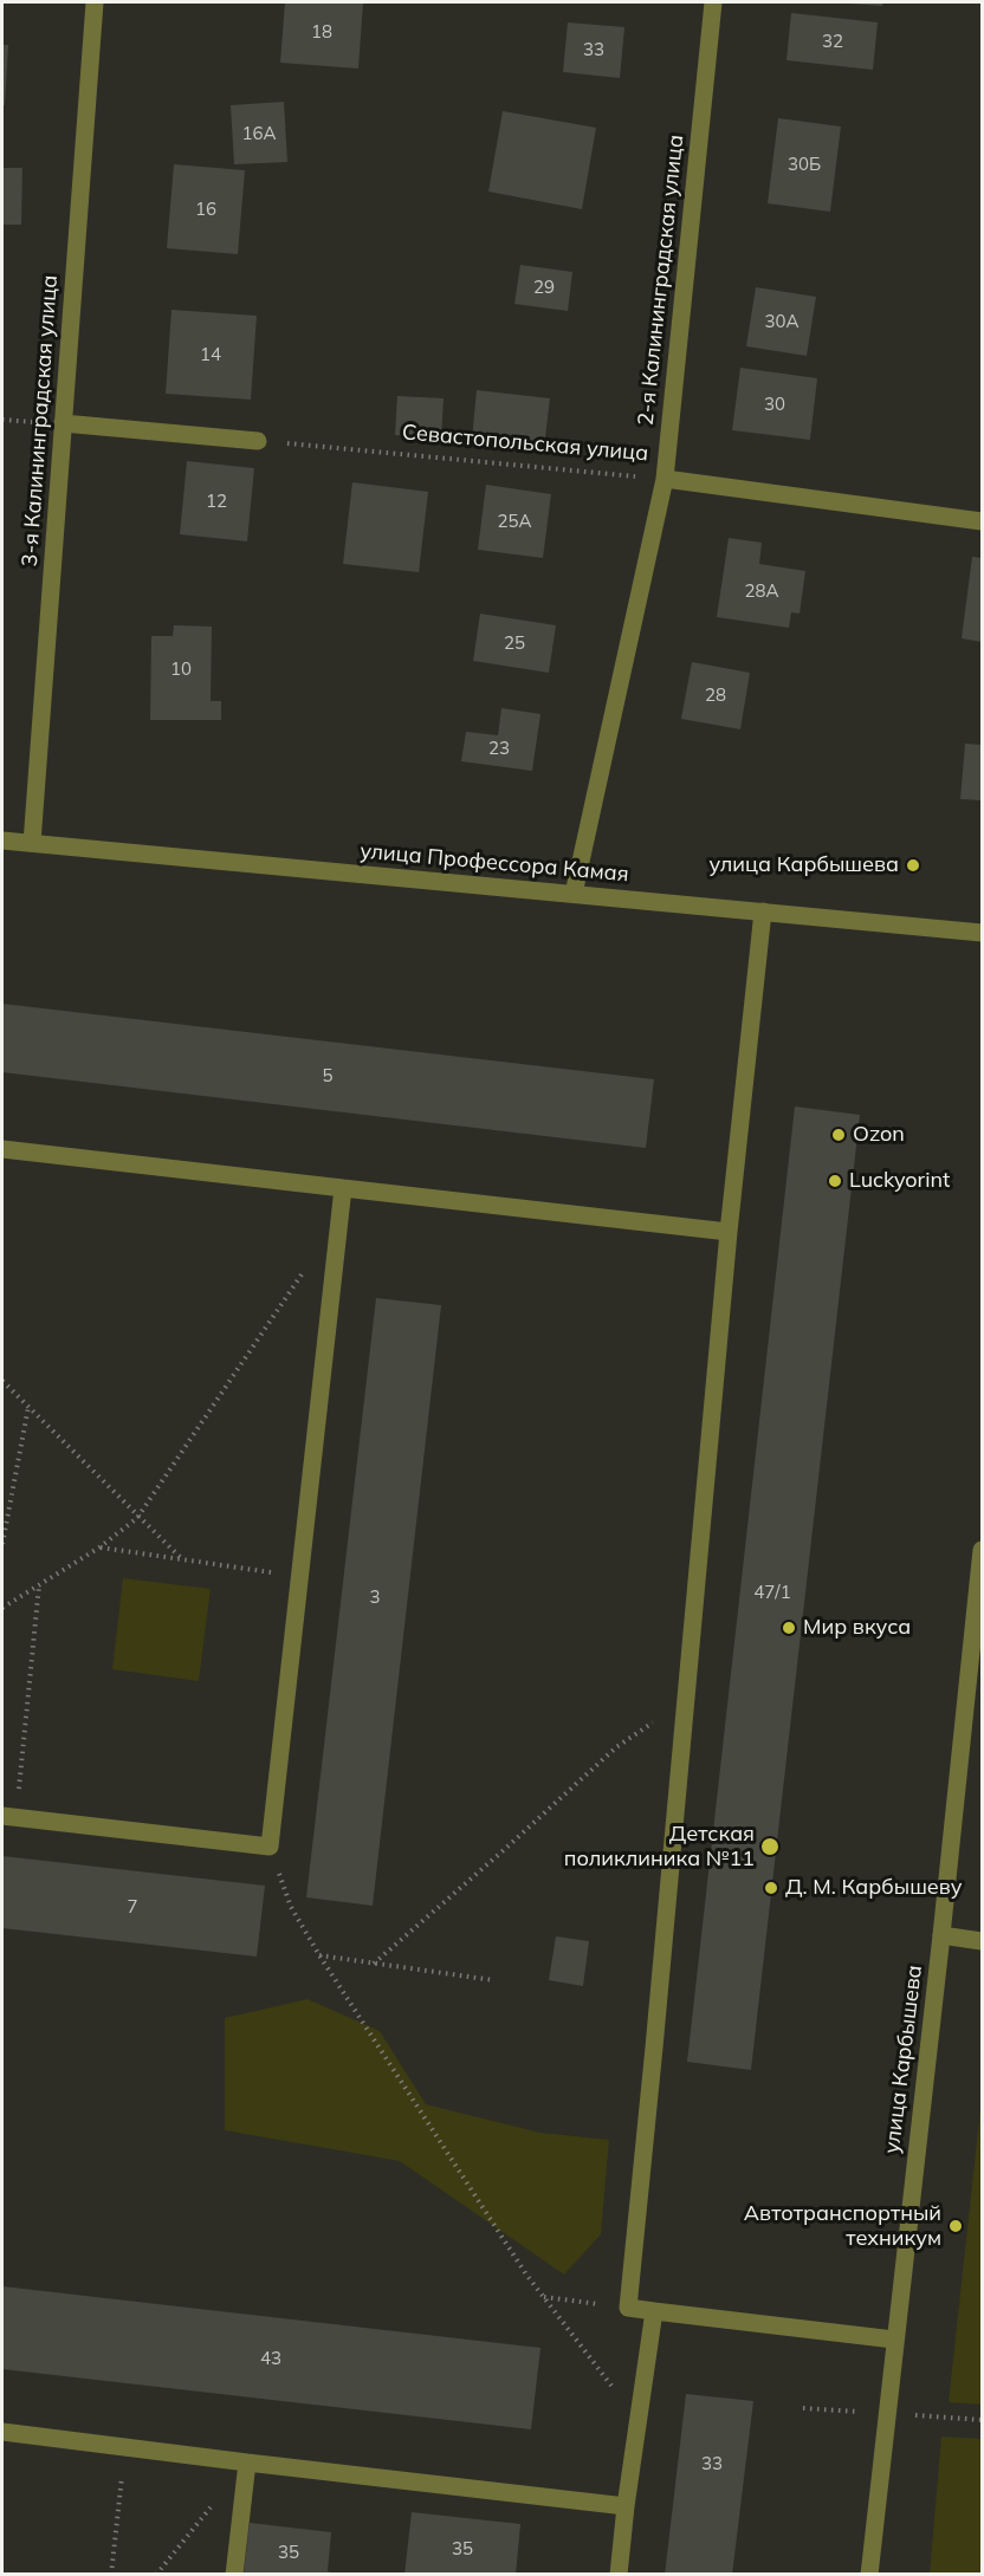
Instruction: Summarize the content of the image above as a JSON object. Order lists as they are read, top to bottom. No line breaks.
{"streets":{"street":["2-я Калининградская улица","3-я Калининградская улица","Севастопольская улица","улица Профессора Камая","улица Карбышева"]},"crossings":[["2-я Калининградская улица","Севастопольская улица"],["2-я Калининградская улица","улица Профессора Камая"],["3-я Калининградская улица","улица Профессора Камая"]],"places":["улица Карбышева","Ozon","Luckyorint","Мир вкуса","Детская поликлиника №11","Д. М. Карбышеву","Автотранспортный техникум"],"house_numbers":["18","32","33","16А","30Б","16","29","30А","14","30","12","25А","28А","25","10","28","23","5","47/1","3","7","43","33","35","35"]}
